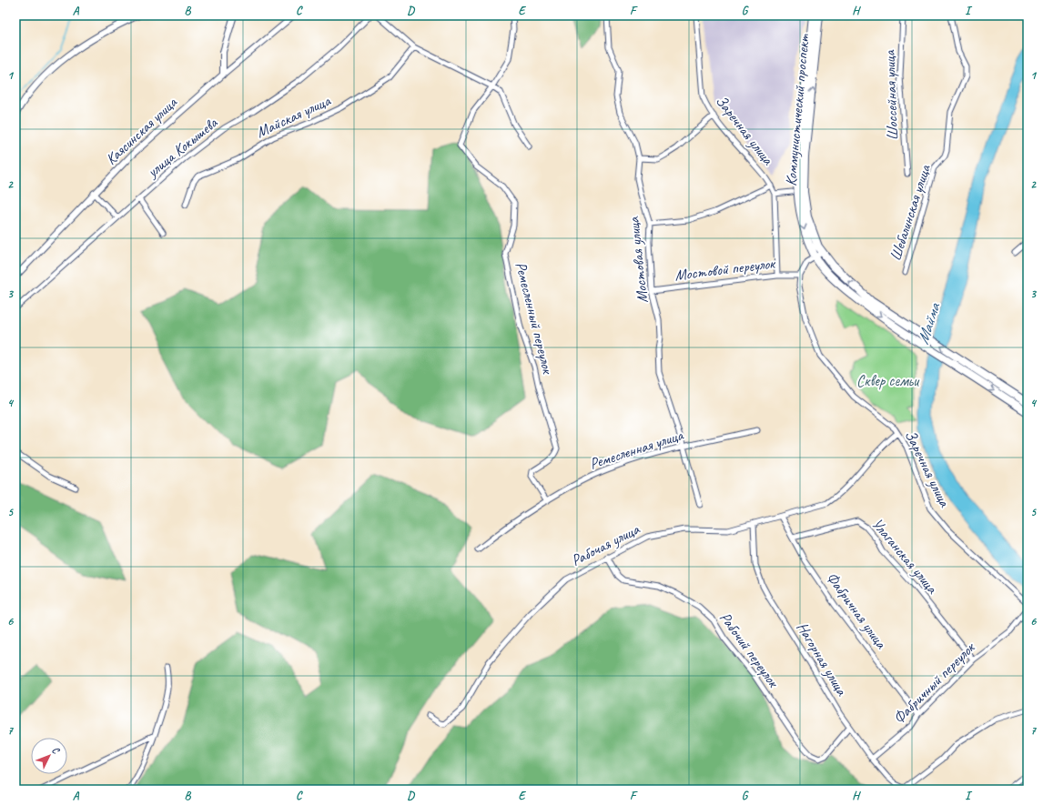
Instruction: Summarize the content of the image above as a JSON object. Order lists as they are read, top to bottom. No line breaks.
{"streets":{"main road":["Коммунистический проспект"],"street":["Шоссейная улица","Майская улица","Заречная улица","Каясинская улица","улица Кокышева","Шебалинская улица","Мостовая улица","Мостовой переулок","Ремесленный переулок","Ремесленная улица","Рабочая улица","Улаганская улица","Фабричная улица","Рабочий переулок","Нагорная улица","Фабричный переулок"]},"crossings":[["Заречная улица","Мостовой переулок"],["Заречная улица","Рабочая улица"],["Мостовая улица","Мостовой переулок"],["Мостовая улица","Ремесленная улица"],["Ремесленный переулок","Ремесленная улица"],["Рабочая улица","Фабричная улица"],["Рабочая улица","Рабочий переулок"],["Рабочая улица","Нагорная улица"],["Улаганская улица","Фабричная улица"],["Улаганская улица","Фабричный переулок"],["Фабричная улица","Фабричный переулок"],["Рабочий переулок","Нагорная улица"],["Нагорная улица","Фабричный переулок"]],"water":["Майма"],"parks":["Сквер семьи"],"north":"top right","grid":{"columns":["A","B","C","D","E","F","G","H","I"],"rows":["1","2","3","4","5","6","7"]}}
